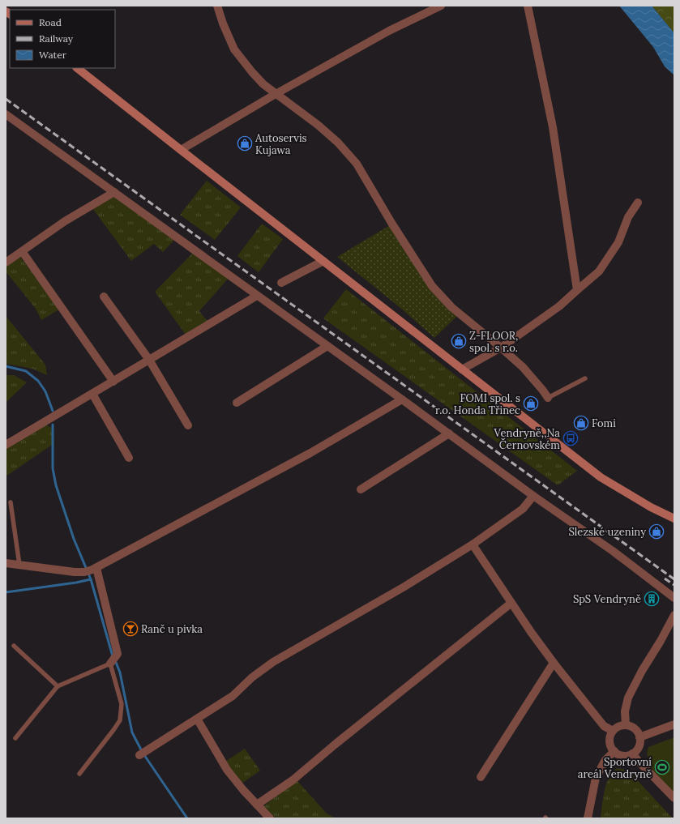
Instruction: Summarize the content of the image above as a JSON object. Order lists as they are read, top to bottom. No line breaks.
{"places":{"shop":["Autoservis Kujawa","Z-FLOOR, spol. s r.o.","FOMI spol. s r.o. Honda Třinec","Fomi","Slezské uzeniny"],"bus stop":["Vendryně,,Na Černovském"],"building":["SpS Vendryně"],"bar":["Ranč u pivka"],"sports":["Sportovní areál Vendryně"]},"legend":["Road","Railway","Water"]}
